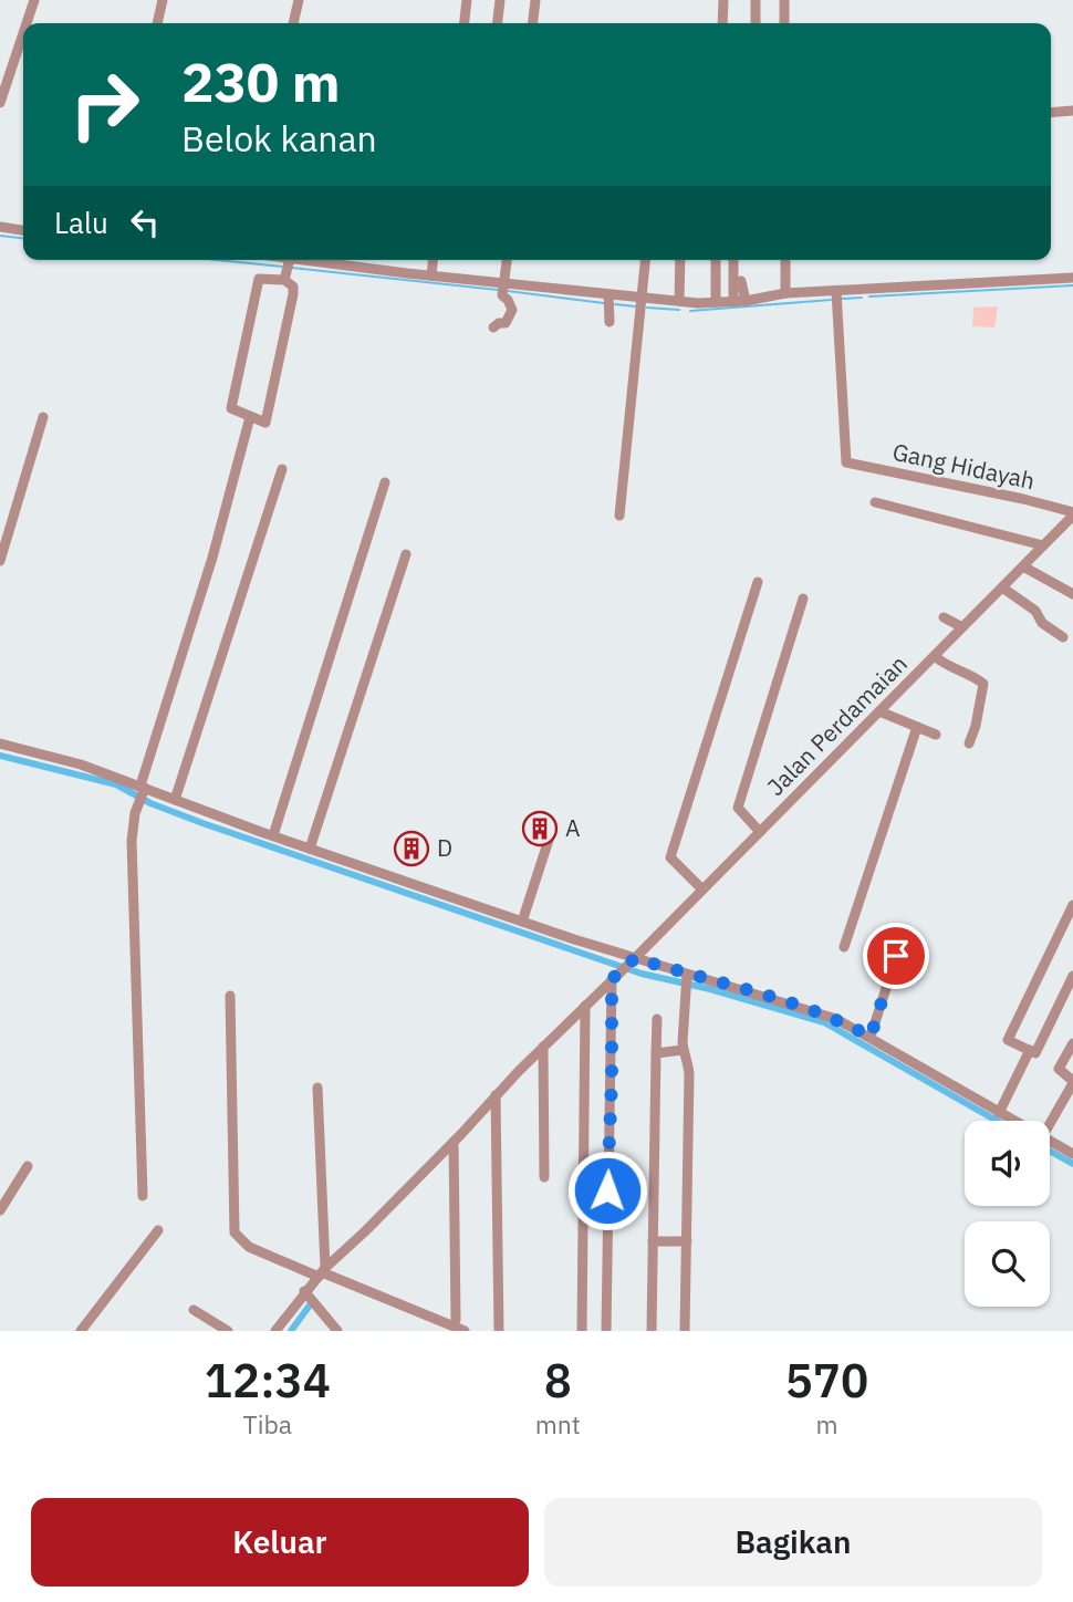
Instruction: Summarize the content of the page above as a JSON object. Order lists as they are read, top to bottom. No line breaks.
{"streets":{"street":["Gang Hidayah","Jalan Perdamaian"]},"crossings":[["Gang Hidayah","Jalan Perdamaian"]],"places":{"building":["A","D"]},"page":{"turn":["230 m","Belok kanan"],"then":"Lalu","eta":["12:34","Tiba","8","mnt","570","m"],"buttons":["Keluar","Bagikan"]}}
